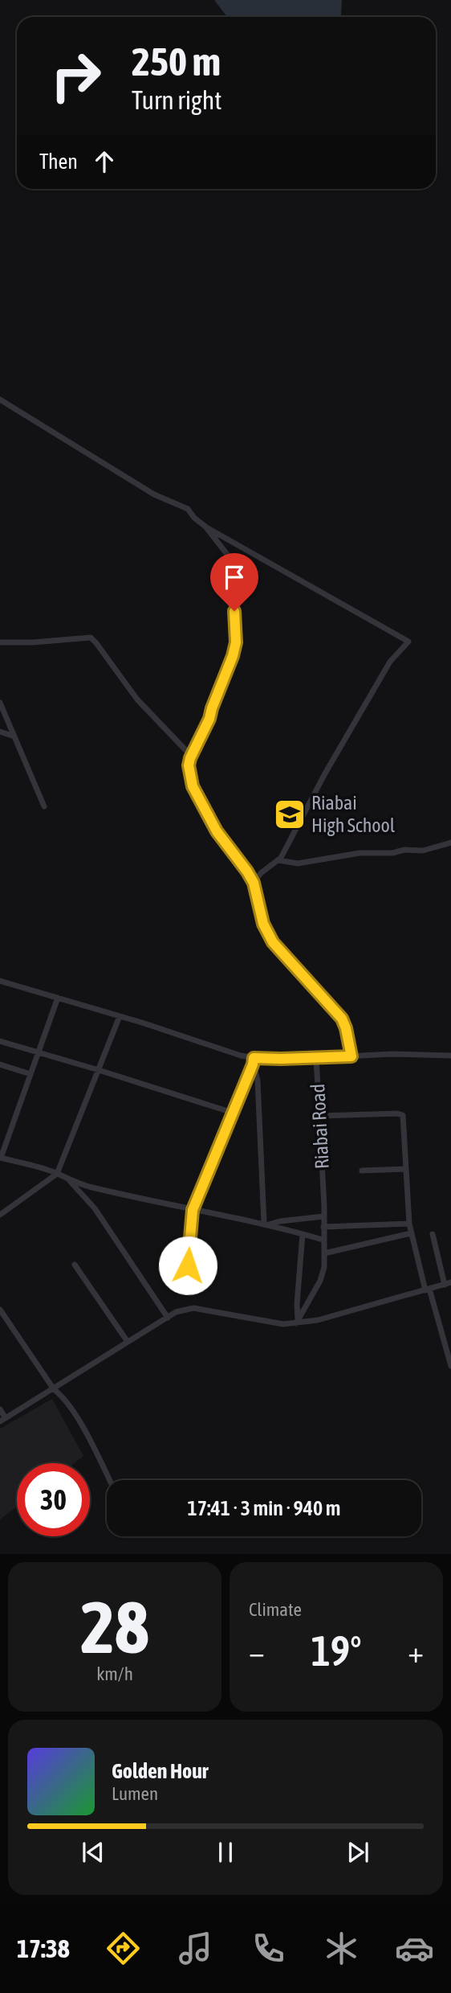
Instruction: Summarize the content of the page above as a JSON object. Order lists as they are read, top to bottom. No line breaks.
{"streets":{"street":["Riabai Road"]},"places":{"school or university":["Riabai High School"]},"page":{"turn":["250 m","Turn right"],"then":"Then","limit":"30","trip":"17:41 · 3 min · 940 m","tile":[["28","km/h"],"Climate"],"heat":["−","19°","+"],"song":["Golden Hour","Lumen"],"tabs":"17:38"}}
